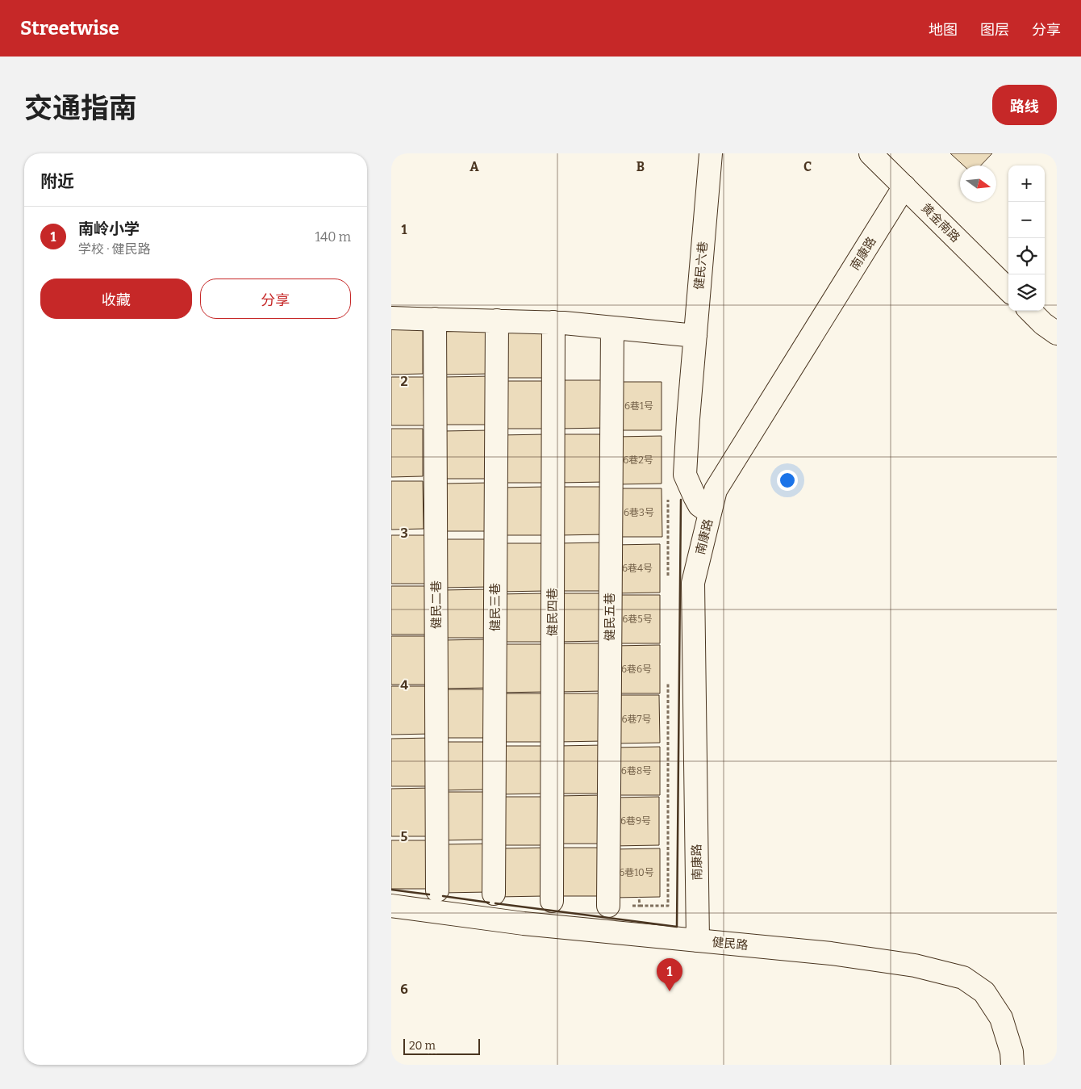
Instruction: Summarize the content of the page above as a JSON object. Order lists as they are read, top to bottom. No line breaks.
{"streets":{"street":["黄金南路","南康路","健民六巷","健民二巷","健民三巷","健民四巷","健民五巷","健民路"]},"crossings":[["黄金南路","南康路"],["南康路","健民六巷"],["南康路","健民路"]],"house_numbers":["6巷1号","6巷2号","6巷3号","6巷4号","6巷5号","6巷6号","6巷7号","6巷8号","6巷9号","6巷10号"],"scale_bar":"20 m","north":"right","page":{"header":"Streetwise","nav":["地图","图层","分享"],"title":"交通指南","buttons":["路线",["收藏","分享"]],"heading":"附近","map_buttons":["+","−"],"list":[{"mark":"1","name":"南岭小学","note":"学校 · 健民路","value":"140 m"}],"pins":"1","scale":"20 m"},"grid":{"columns":["A","B","C"],"rows":["1","2","3","4","5","6"]}}
